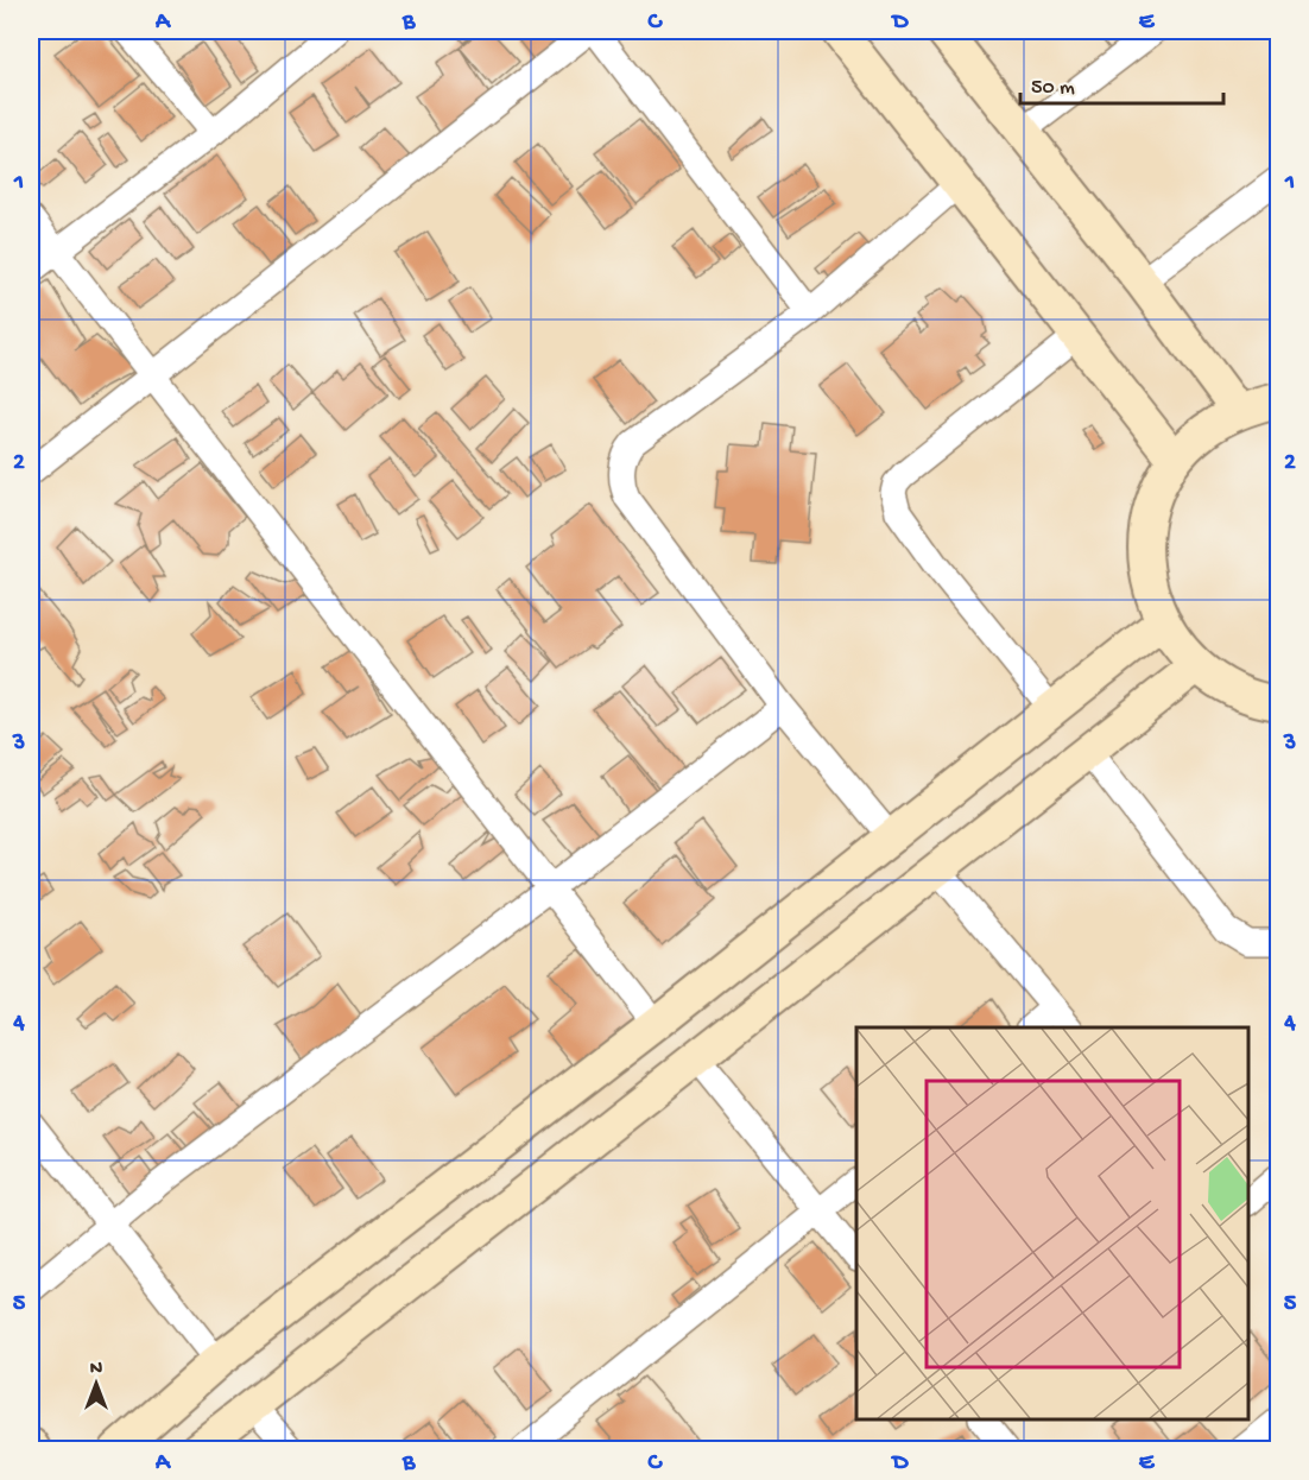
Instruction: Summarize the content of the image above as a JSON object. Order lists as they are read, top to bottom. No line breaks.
{"scale_bar":"50 m","north":"top","grid":{"columns":["A","B","C","D","E"],"rows":["1","2","3","4","5"]}}
